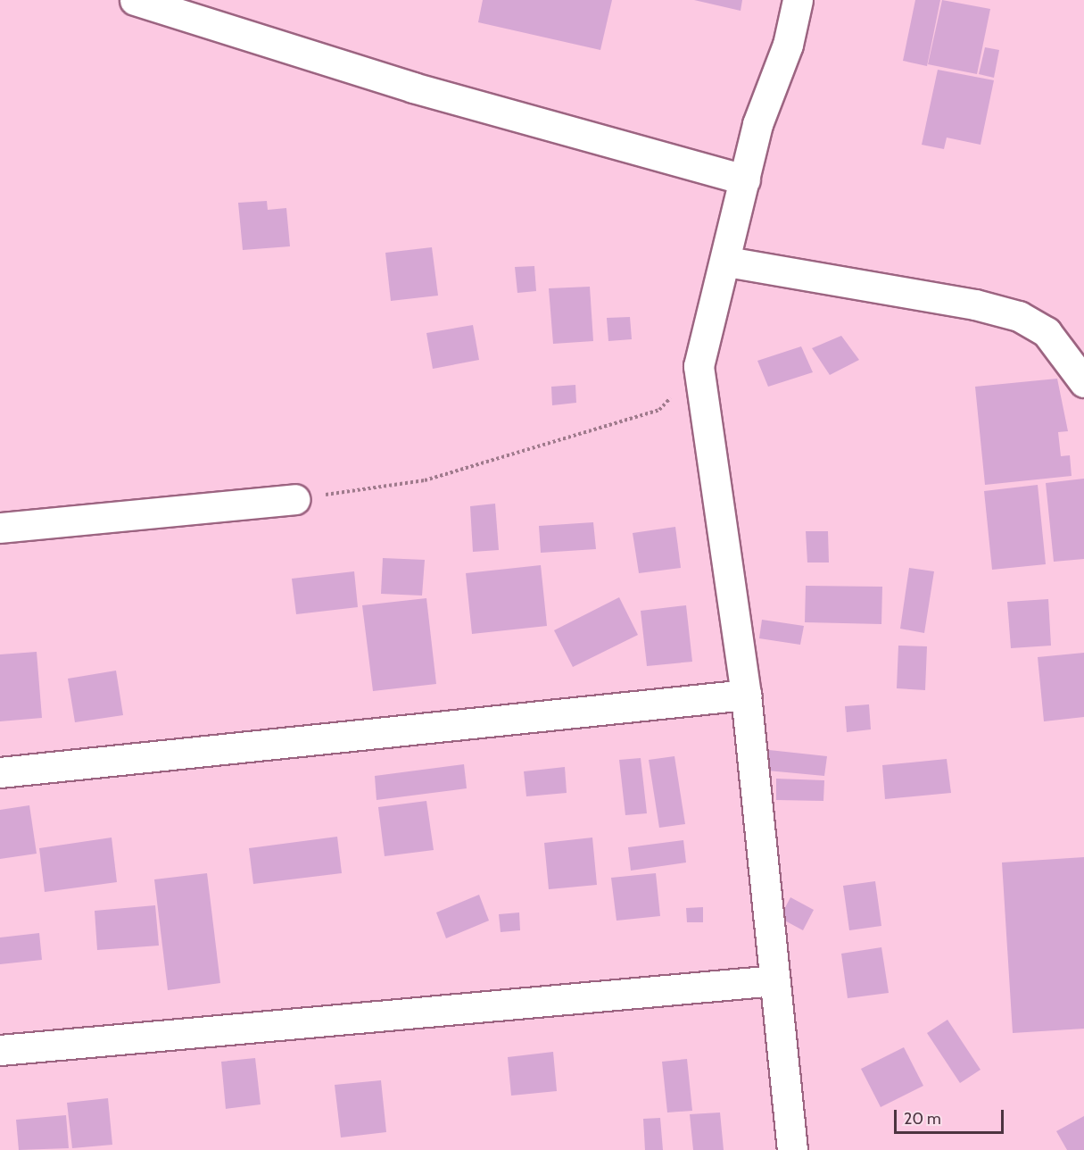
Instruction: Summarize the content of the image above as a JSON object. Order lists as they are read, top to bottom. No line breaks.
{"scale_bar":"20 m"}
